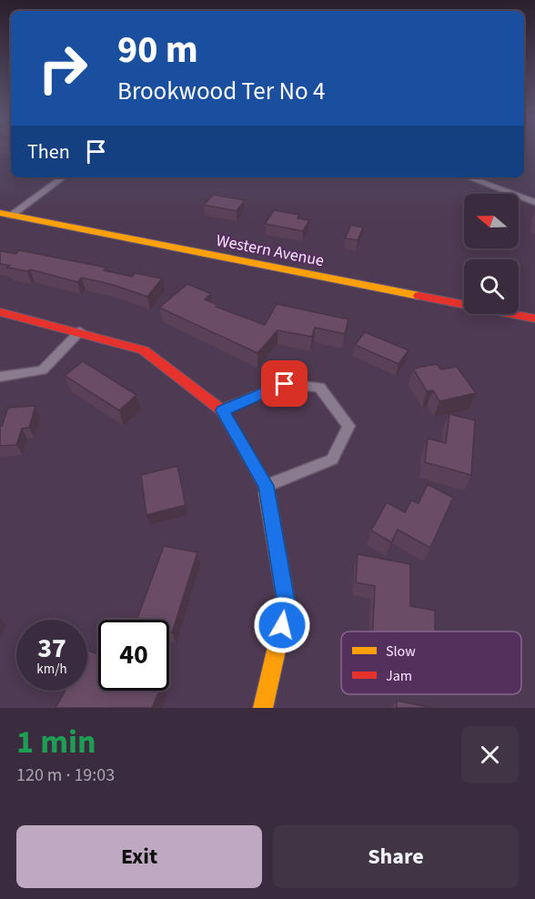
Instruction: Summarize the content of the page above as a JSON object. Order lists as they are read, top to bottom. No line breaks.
{"streets":{"main road":["Western Avenue"]},"legend":["Slow","Jam"],"north":"left","page":{"turn":["90 m","Brookwood Ter No 4"],"then":"Then","speed":"37 km/h","limit":"40","heading":["1 min","120 m · 19:03"],"buttons":["Exit","Share"]}}
